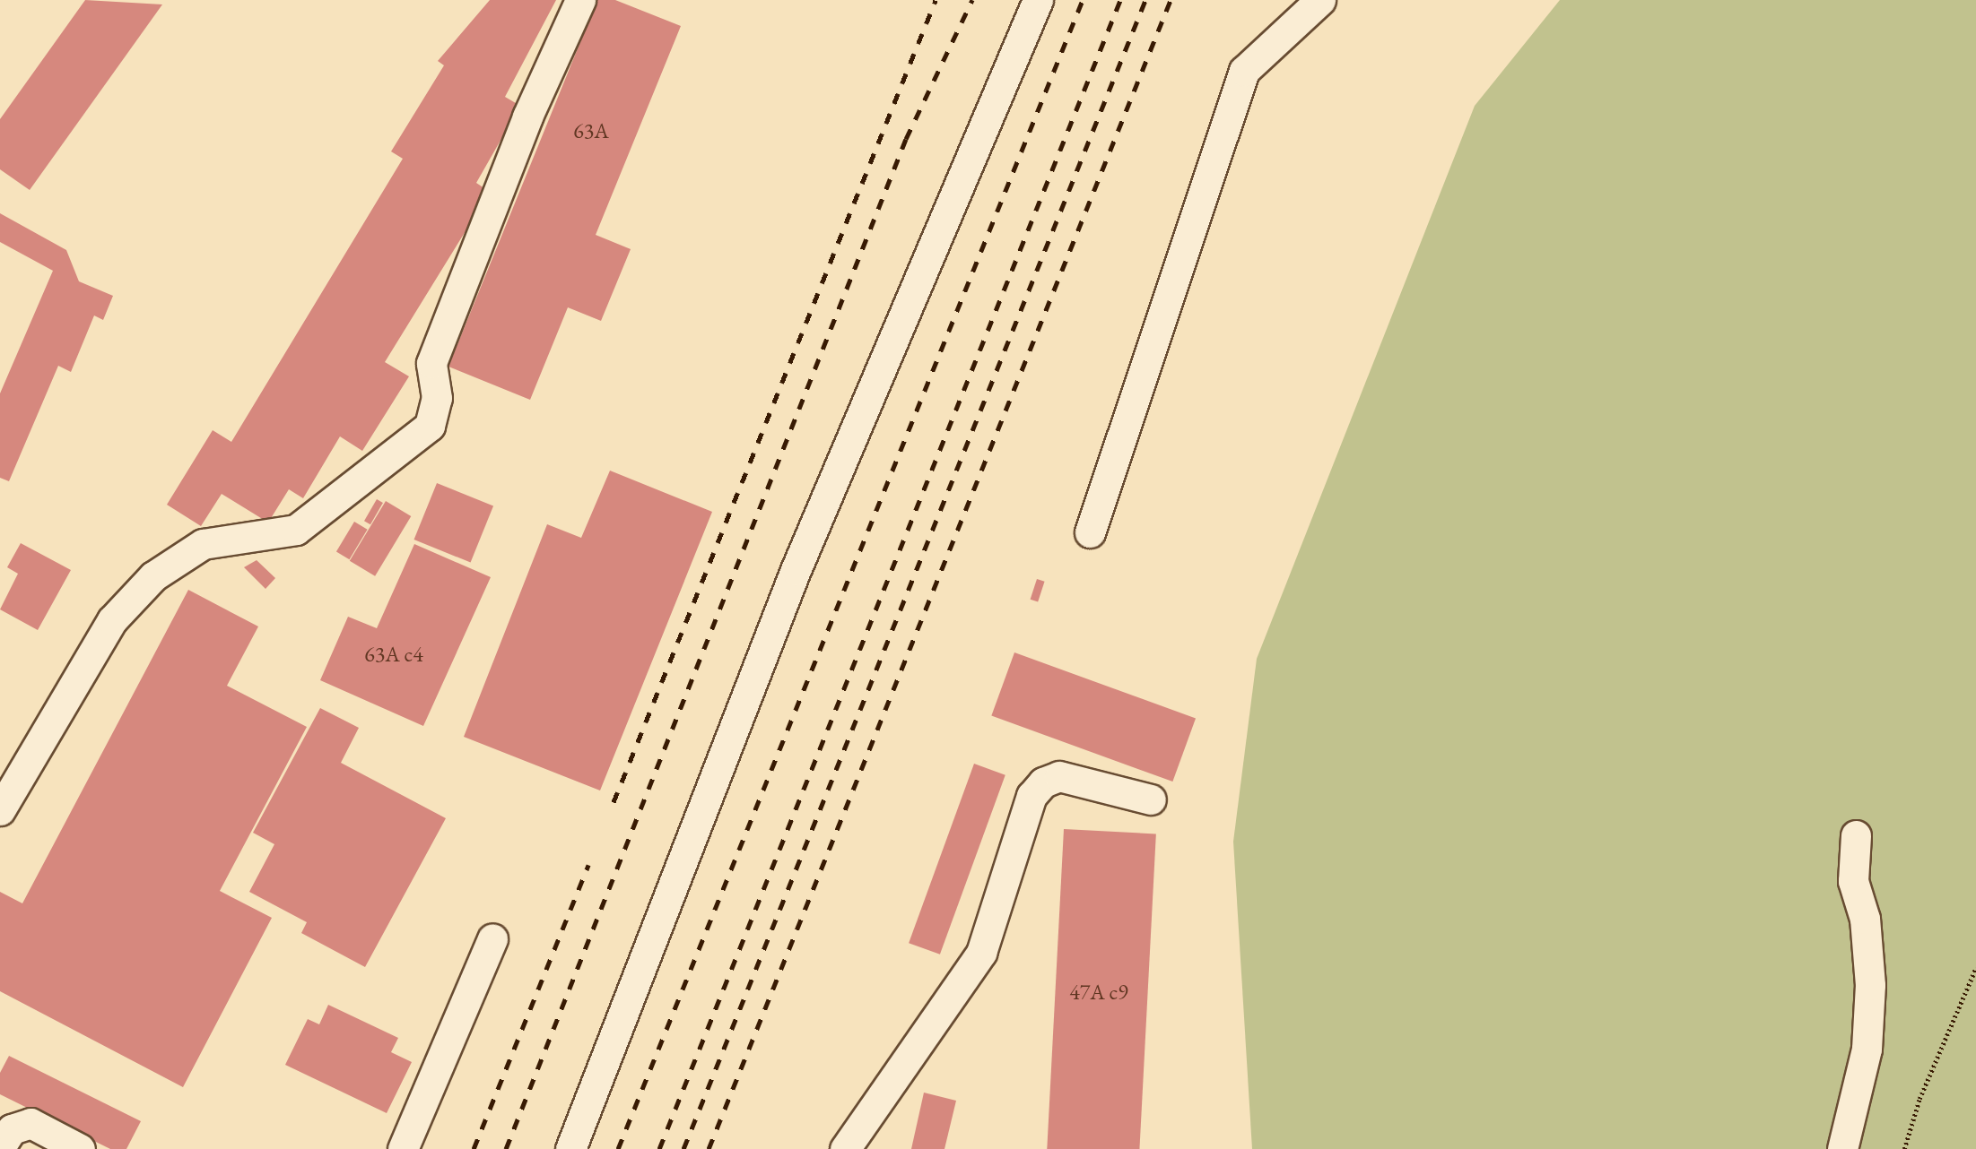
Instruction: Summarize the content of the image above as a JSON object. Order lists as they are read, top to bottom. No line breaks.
{"house_numbers":["63А","63А с4","47А с9"]}
